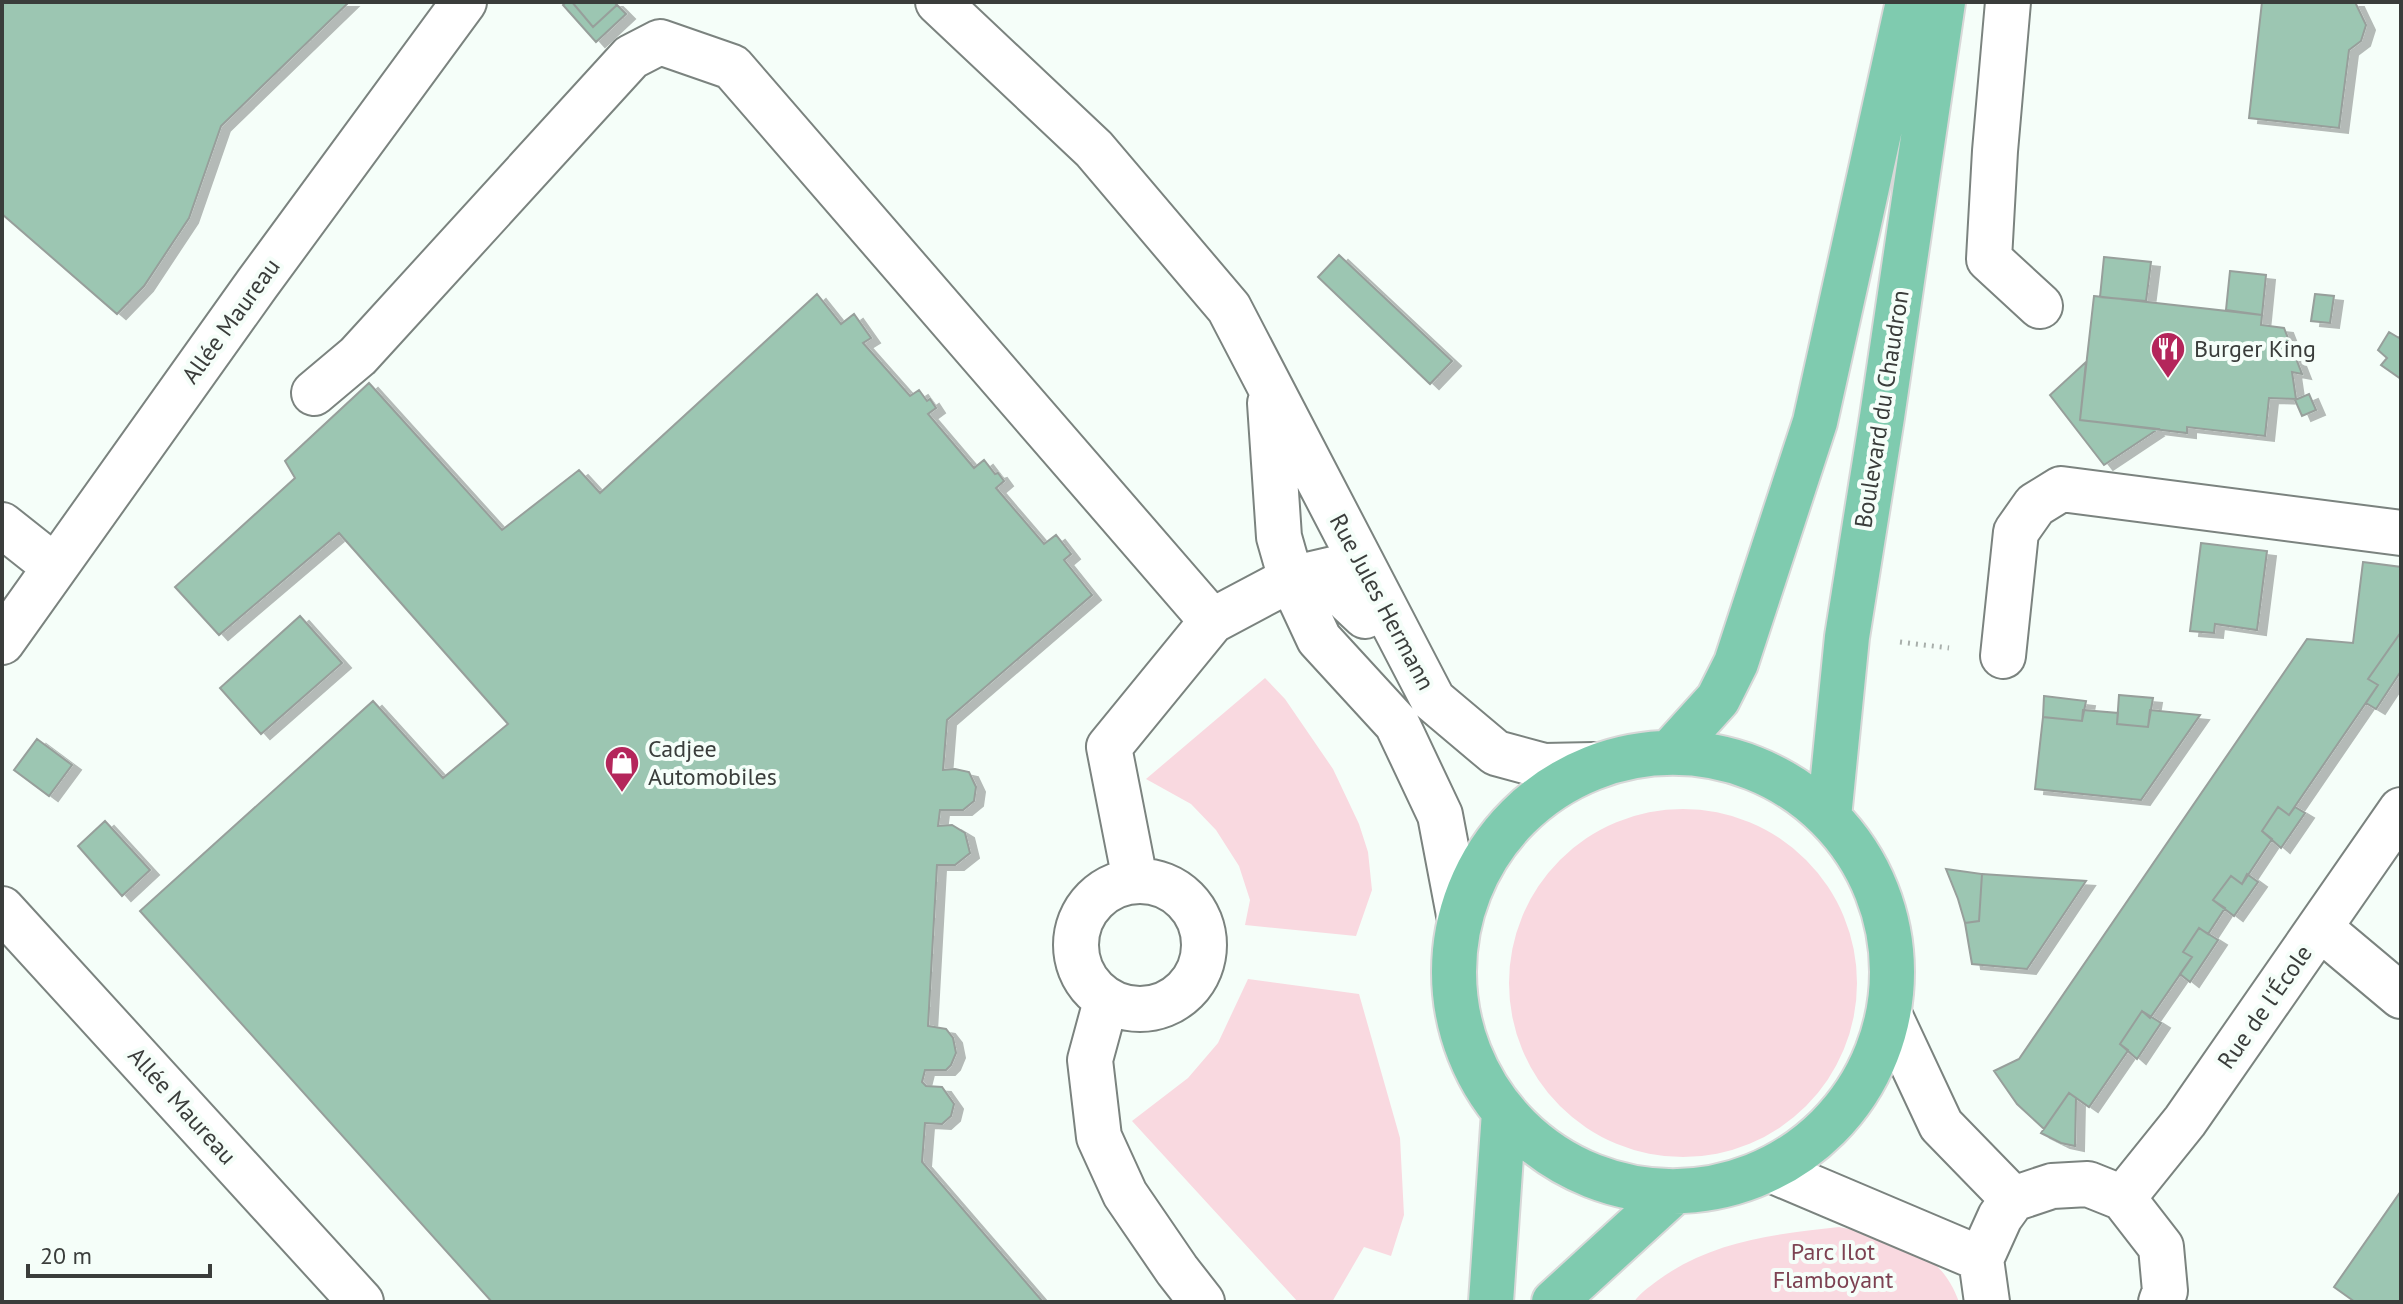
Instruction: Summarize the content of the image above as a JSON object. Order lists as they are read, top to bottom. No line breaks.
{"streets":{"main road":["Boulevard du Chaudron"],"street":["Allée Maureau","Rue Jules Hermann","Rue de l'École"]},"parks":["Parc Ilot Flamboyant"],"places":{"restaurant":["Burger King"],"shop":["Cadjee Automobiles"]},"scale_bar":"20 m"}
